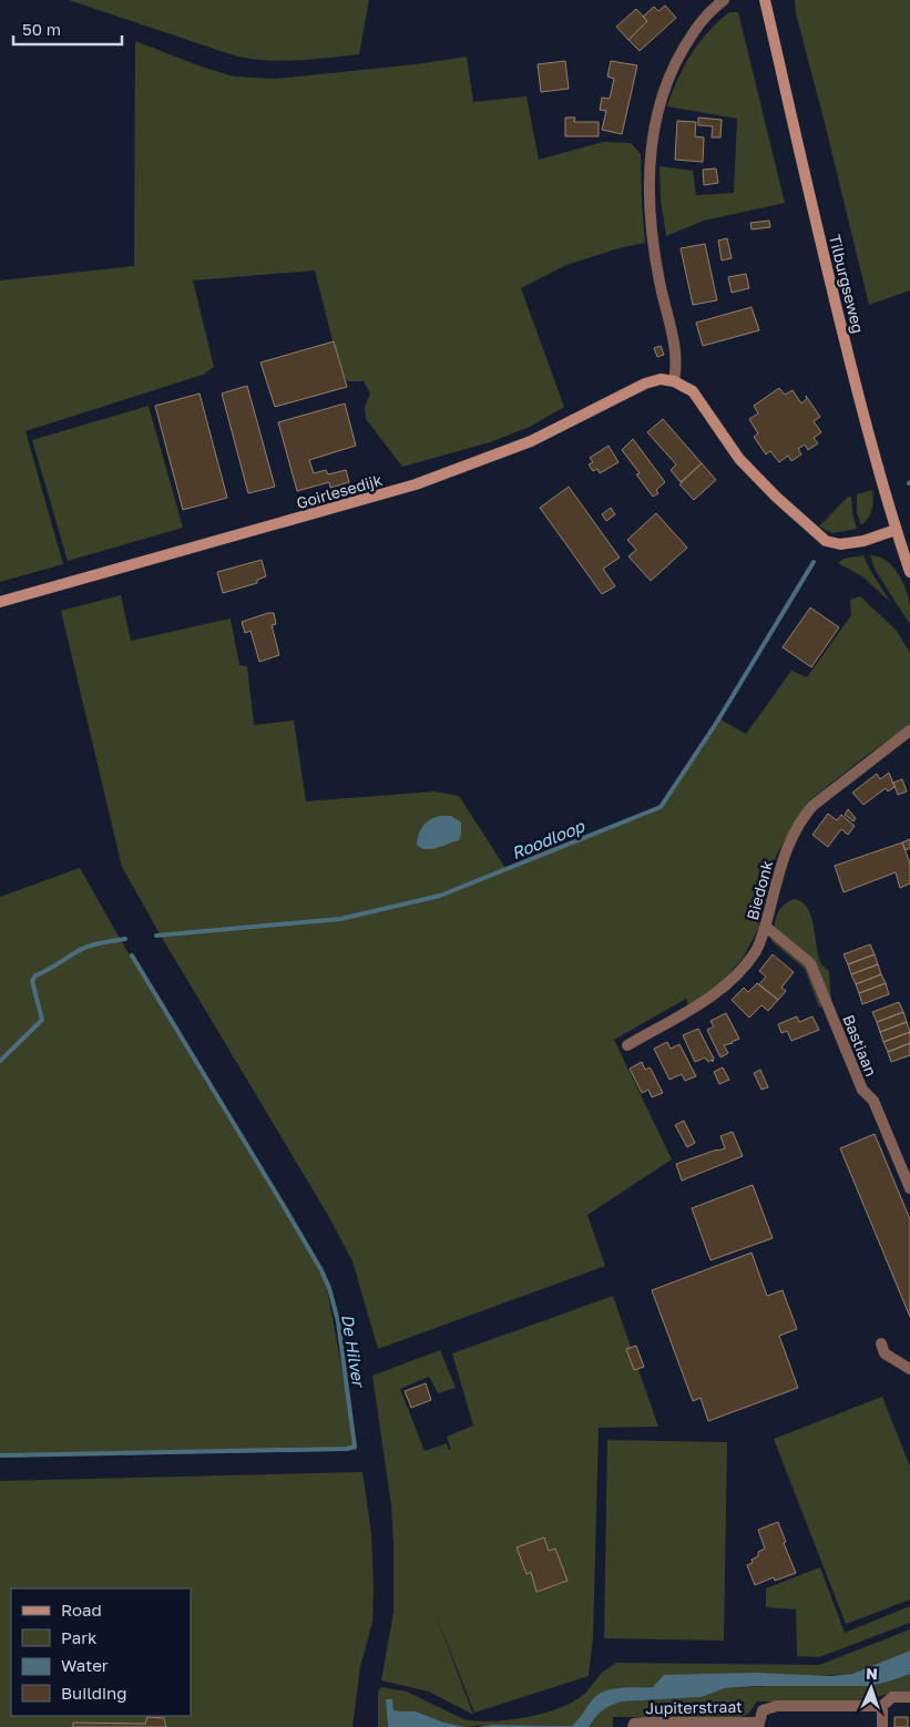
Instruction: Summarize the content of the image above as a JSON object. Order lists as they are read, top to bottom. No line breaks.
{"streets":{"street":["Tilburgseweg","Goirlesedijk","Biedonk","Bastiaan","Jupiterstraat"]},"crossings":[["Biedonk","Bastiaan"]],"water":["Roodloop","De Hilver"],"legend":["Road","Park","Water","Building"],"scale_bar":"50 m","north":"top"}
